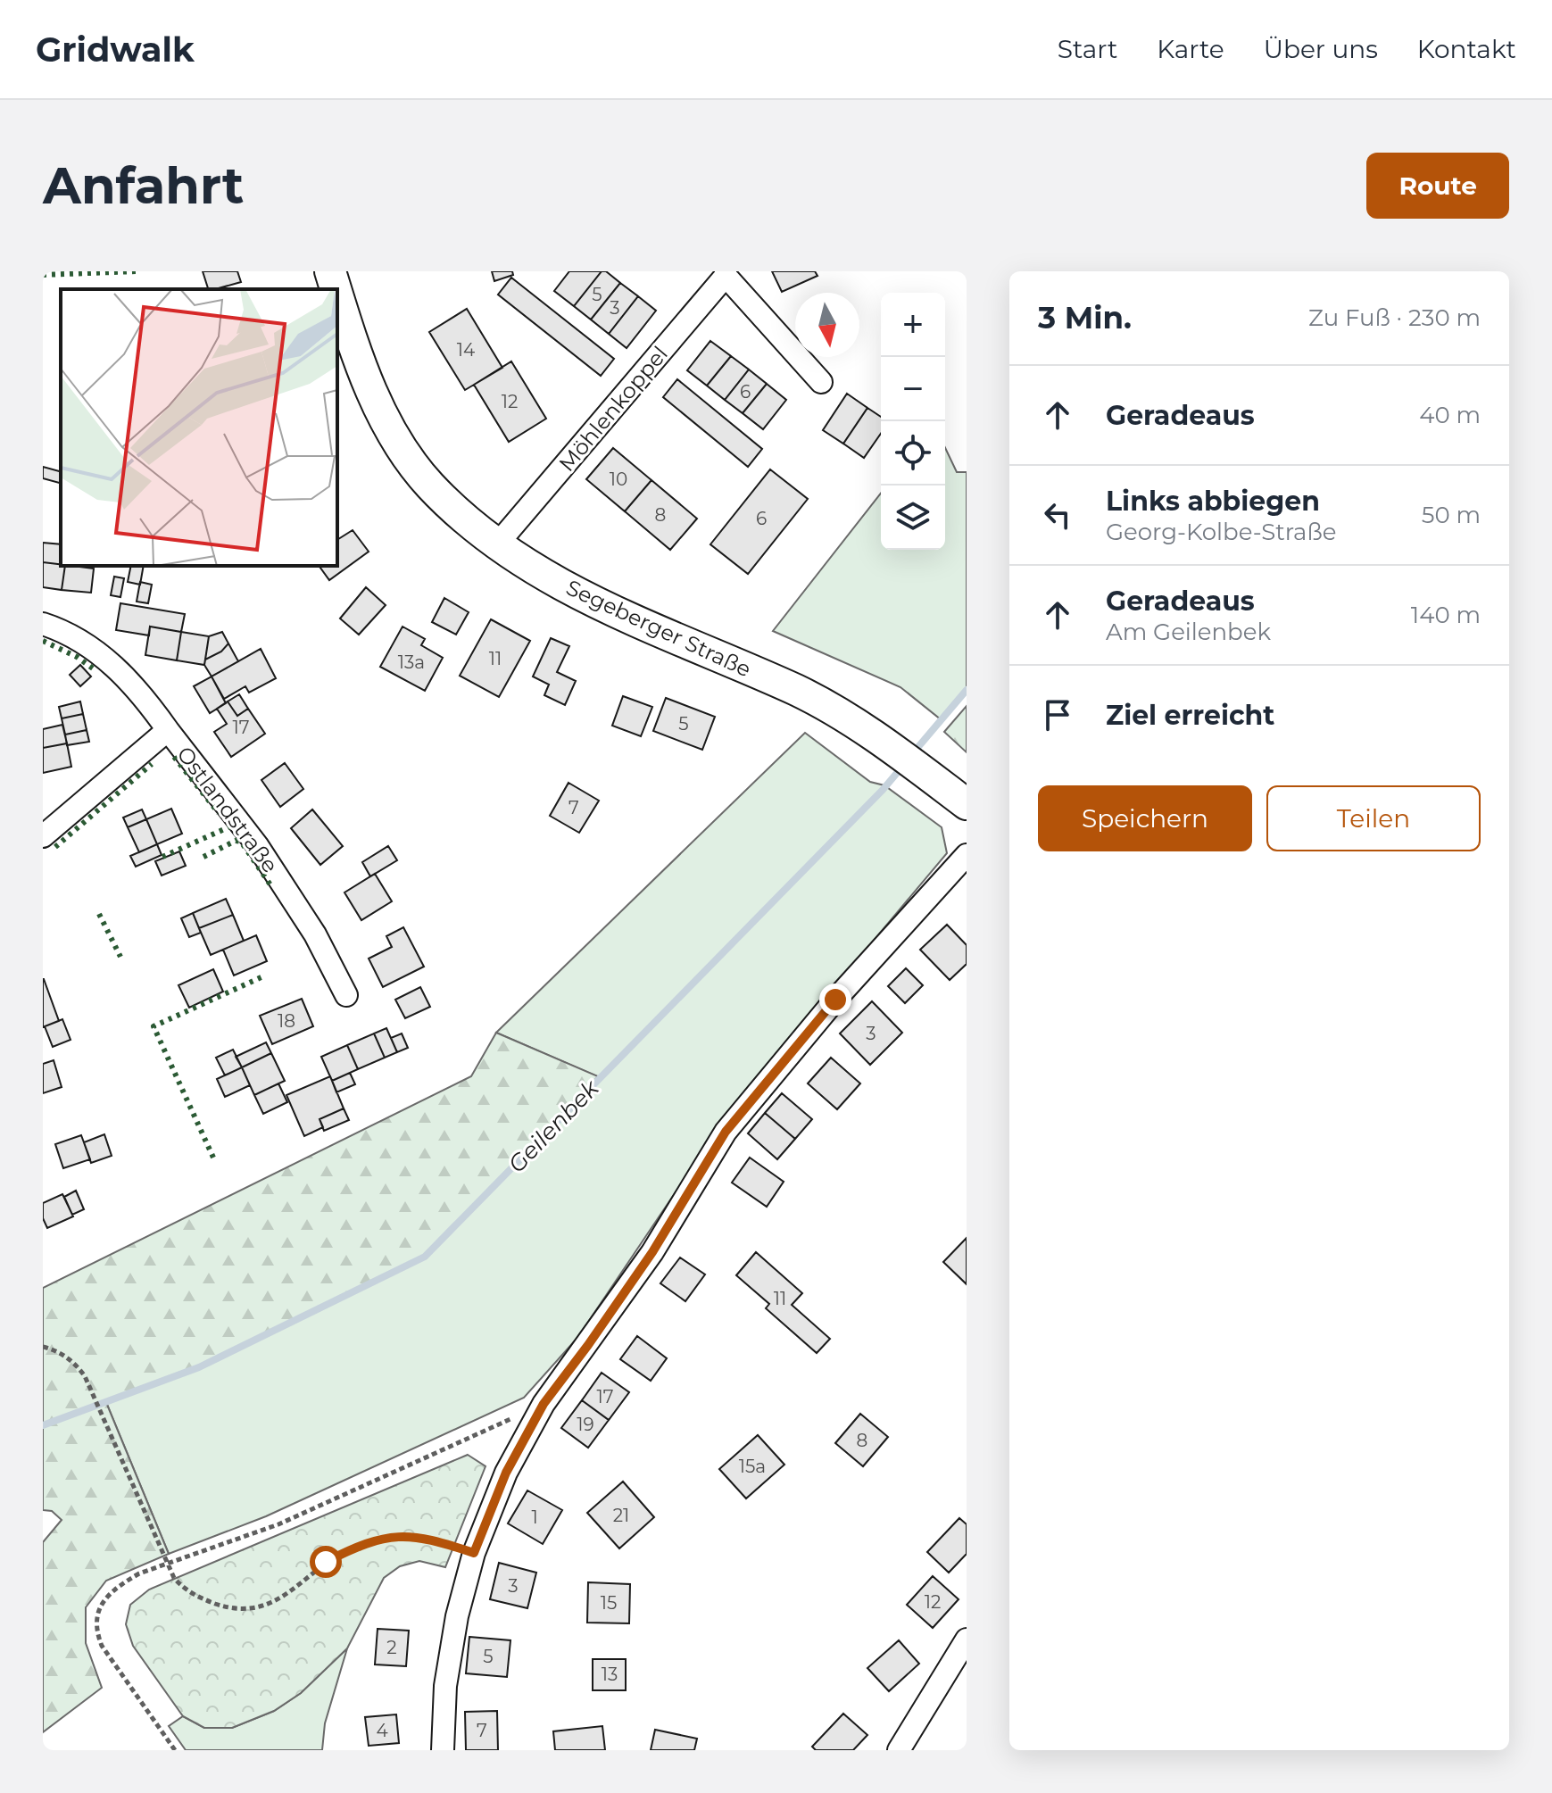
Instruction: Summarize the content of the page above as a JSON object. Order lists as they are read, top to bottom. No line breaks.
{"streets":{"main road":["Segeberger Straße"],"street":["Möhlenkoppel","Ostlandstraße"]},"crossings":[["Möhlenkoppel","Segeberger Straße"]],"water":["Geilenbek"],"house_numbers":["5","3","14","6","12","10","8","6","11","13a","5","17","7","18","3","11","17","19","8","15a","21","1","3","12","15","2","5","13","4","7"],"north":"bottom","page":{"header":"Gridwalk","nav":["Start","Karte","Über uns","Kontakt"],"buttons":["Route",["Speichern","Teilen"]],"title":"Anfahrt","heading":["3 Min.","Zu Fuß · 230 m"],"map_buttons":["+","−"],"list":[["Geradeaus","40 m"],["Links abbiegen","Georg-Kolbe-Straße","50 m"],["Geradeaus","Am Geilenbek","140 m"],"Ziel erreicht"]}}
